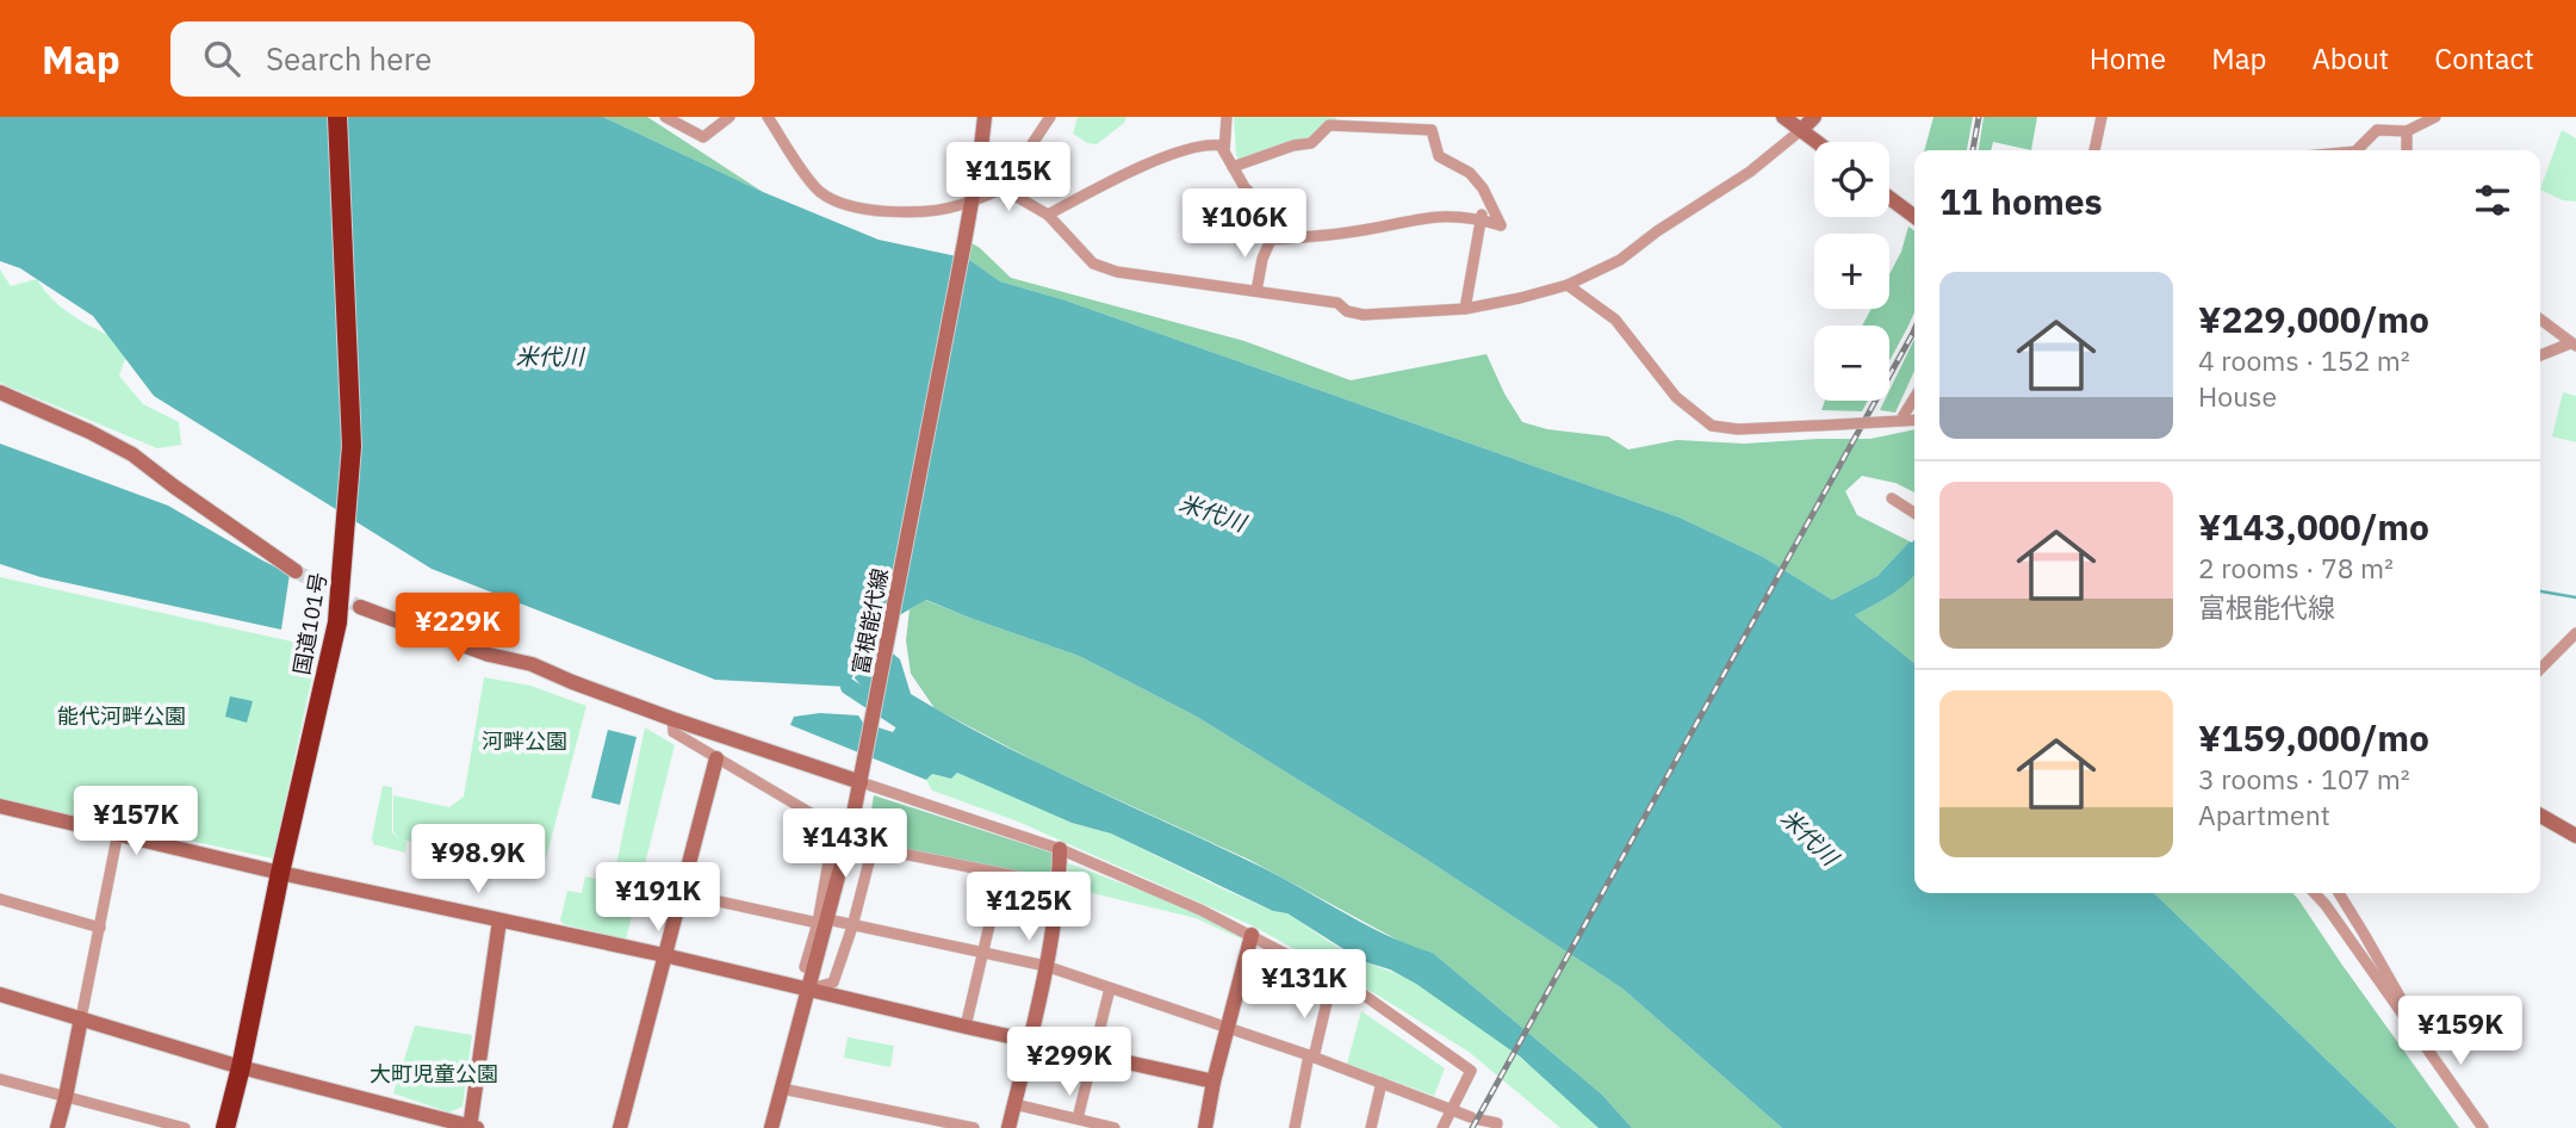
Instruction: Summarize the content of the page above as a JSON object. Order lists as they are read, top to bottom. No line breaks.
{"streets":{"highway":["国道101号"],"street":["富根能代線"]},"water":["米代川"],"parks":["能代河畔公園","河畔公園","大町児童公園"],"page":{"header":"Map","search":"Search here","nav":["Home","Map","About","Contact"],"map_buttons":["+","−"],"price":["¥115K","¥106K","¥229K","¥157K","¥143K","¥98.9K","¥191K","¥125K","¥131K","¥159K","¥299K"],"heading":"11 homes","list":[{"name":"¥229,000/mo","note":"4 rooms · 152 m² · House"},{"name":"¥143,000/mo","note":"2 rooms · 78 m² · 富根能代線"},{"name":"¥159,000/mo","note":"3 rooms · 107 m² · Apartment"}]}}
